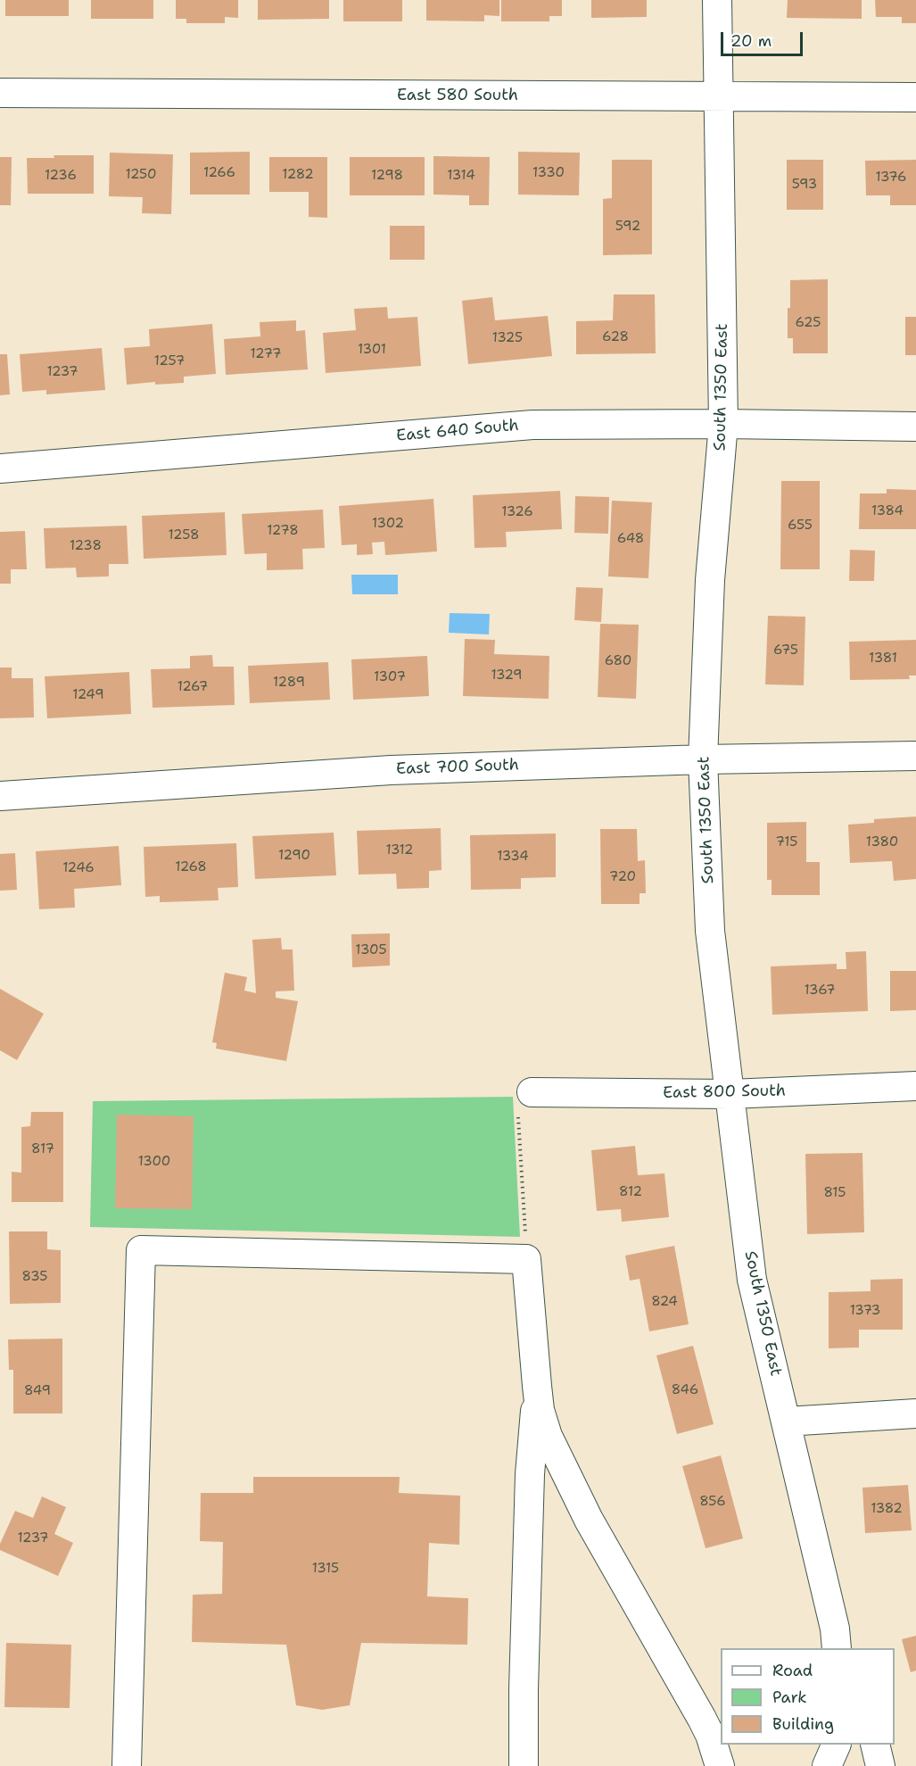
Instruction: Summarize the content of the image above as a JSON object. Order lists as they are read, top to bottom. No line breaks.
{"streets":{"street":["East 580 South","South 1350 East","East 640 South","East 700 South","East 800 South"]},"crossings":[["East 580 South","South 1350 East"],["South 1350 East","East 640 South"],["South 1350 East","East 700 South"],["South 1350 East","East 800 South"]],"house_numbers":["1266","1330","1250","1282","1236","1298","1314","1376","593","592","625","628","1325","1301","1277","1257","1237","1384","1326","1302","655","1278","1258","648","1238","675","1381","680","1329","1307","1289","1267","1249","715","1380","1312","1290","1334","1268","1246","720","1305","1367","817","1300","812","815","835","824","1373","846","849","856","1382","1237","1315"],"legend":["Road","Park","Building"],"scale_bar":"20 m"}
